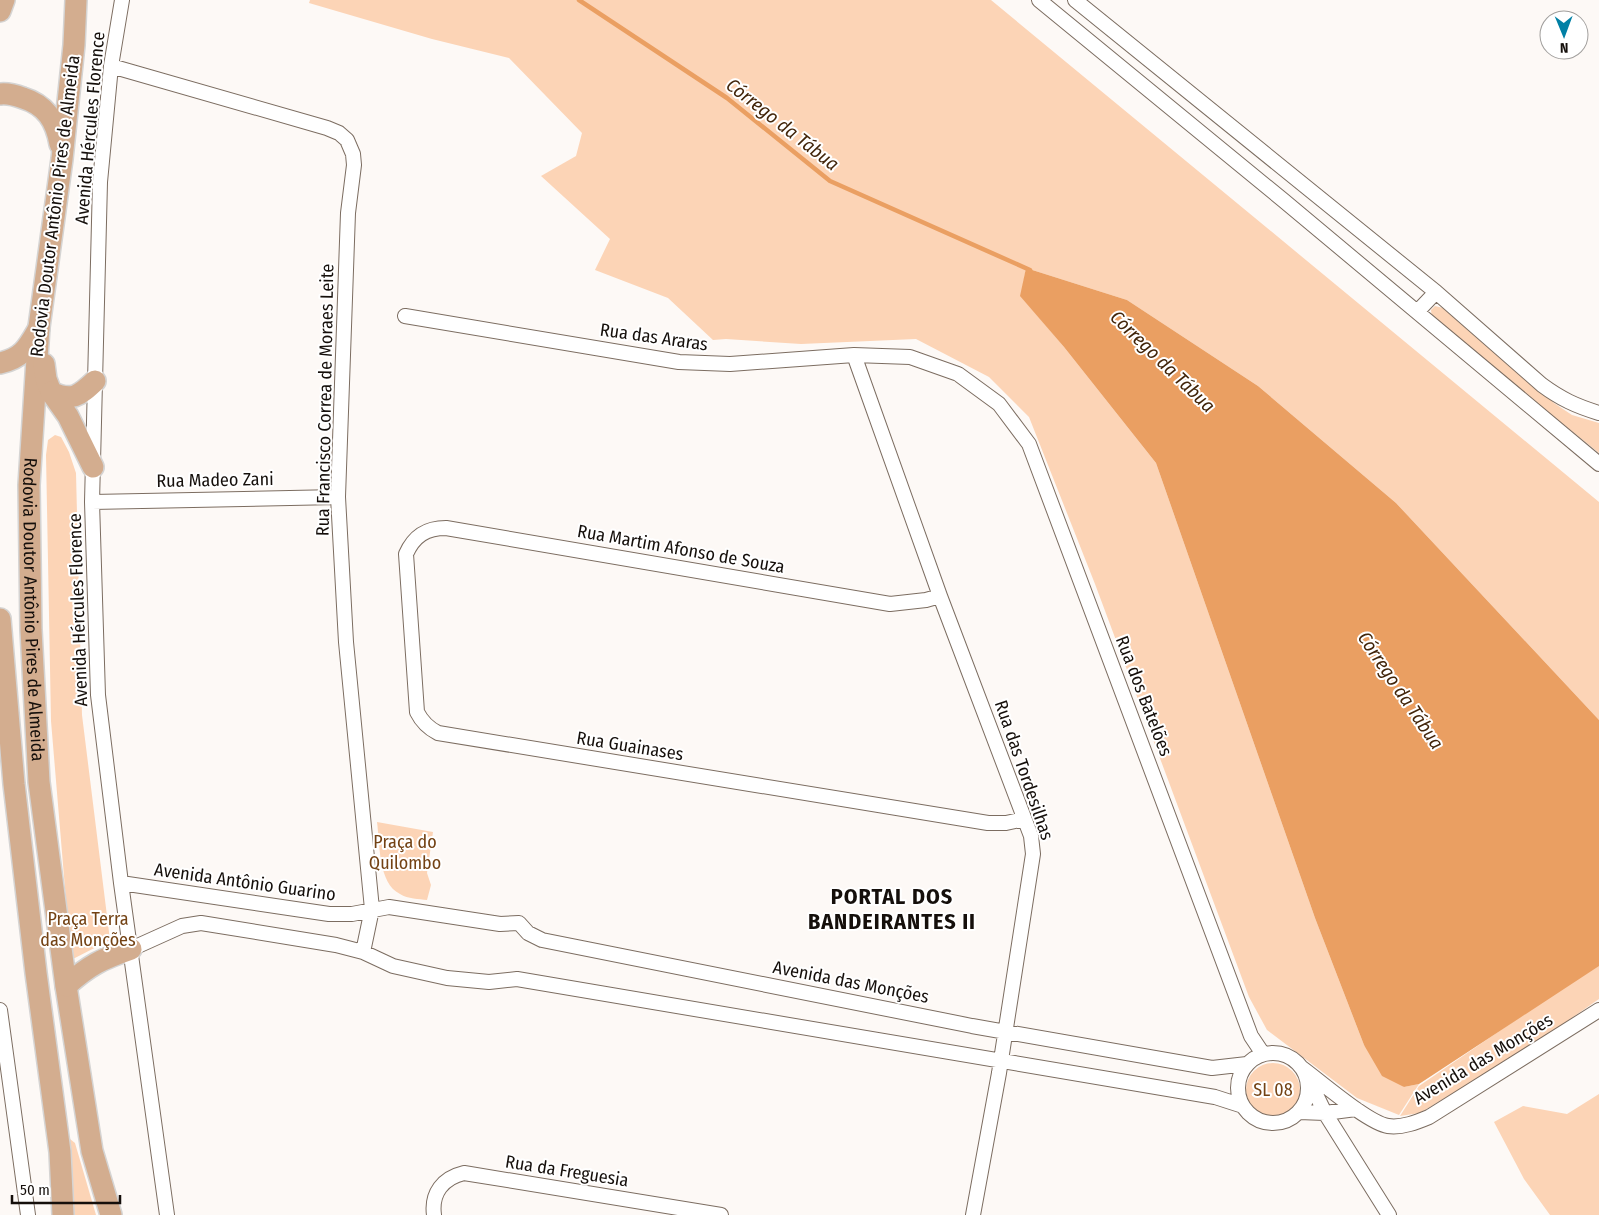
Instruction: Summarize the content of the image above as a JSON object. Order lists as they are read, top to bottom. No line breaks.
{"streets":{"main road":["Rodovia Doutor Antônio Pires de Almeida"],"street":["Avenida Hércules Florence","Rua das Araras","Rua Francisco Correa de Moraes Leite","Rua Madeo Zani","Rua Martim Afonso de Souza","Rua dos Batelões","Rua Guainases","Rua das Tordesilhas","Avenida Antônio Guarino","Avenida das Monções","Rua da Freguesia"]},"crossings":[["Avenida Hércules Florence","Rua Francisco Correa de Moraes Leite"],["Avenida Hércules Florence","Rua Madeo Zani"],["Avenida Hércules Florence","Avenida Antônio Guarino"],["Rua das Araras","Rua dos Batelões"],["Rua das Araras","Rua das Tordesilhas"],["Rua Francisco Correa de Moraes Leite","Rua Madeo Zani"],["Rua Francisco Correa de Moraes Leite","Avenida Antônio Guarino"],["Rua Martim Afonso de Souza","Rua Guainases"],["Rua Martim Afonso de Souza","Rua das Tordesilhas"],["Rua dos Batelões","Avenida das Monções"],["Rua Guainases","Rua das Tordesilhas"],["Rua das Tordesilhas","Avenida das Monções"],["Avenida Antônio Guarino","Avenida das Monções"]],"districts":["PORTAL DOS BANDEIRANTES II"],"water":["Córrego da Tábua"],"parks":["Praça do Quilombo","Praça Terra das Monções","SL 08"],"scale_bar":"50 m","north":"bottom"}
